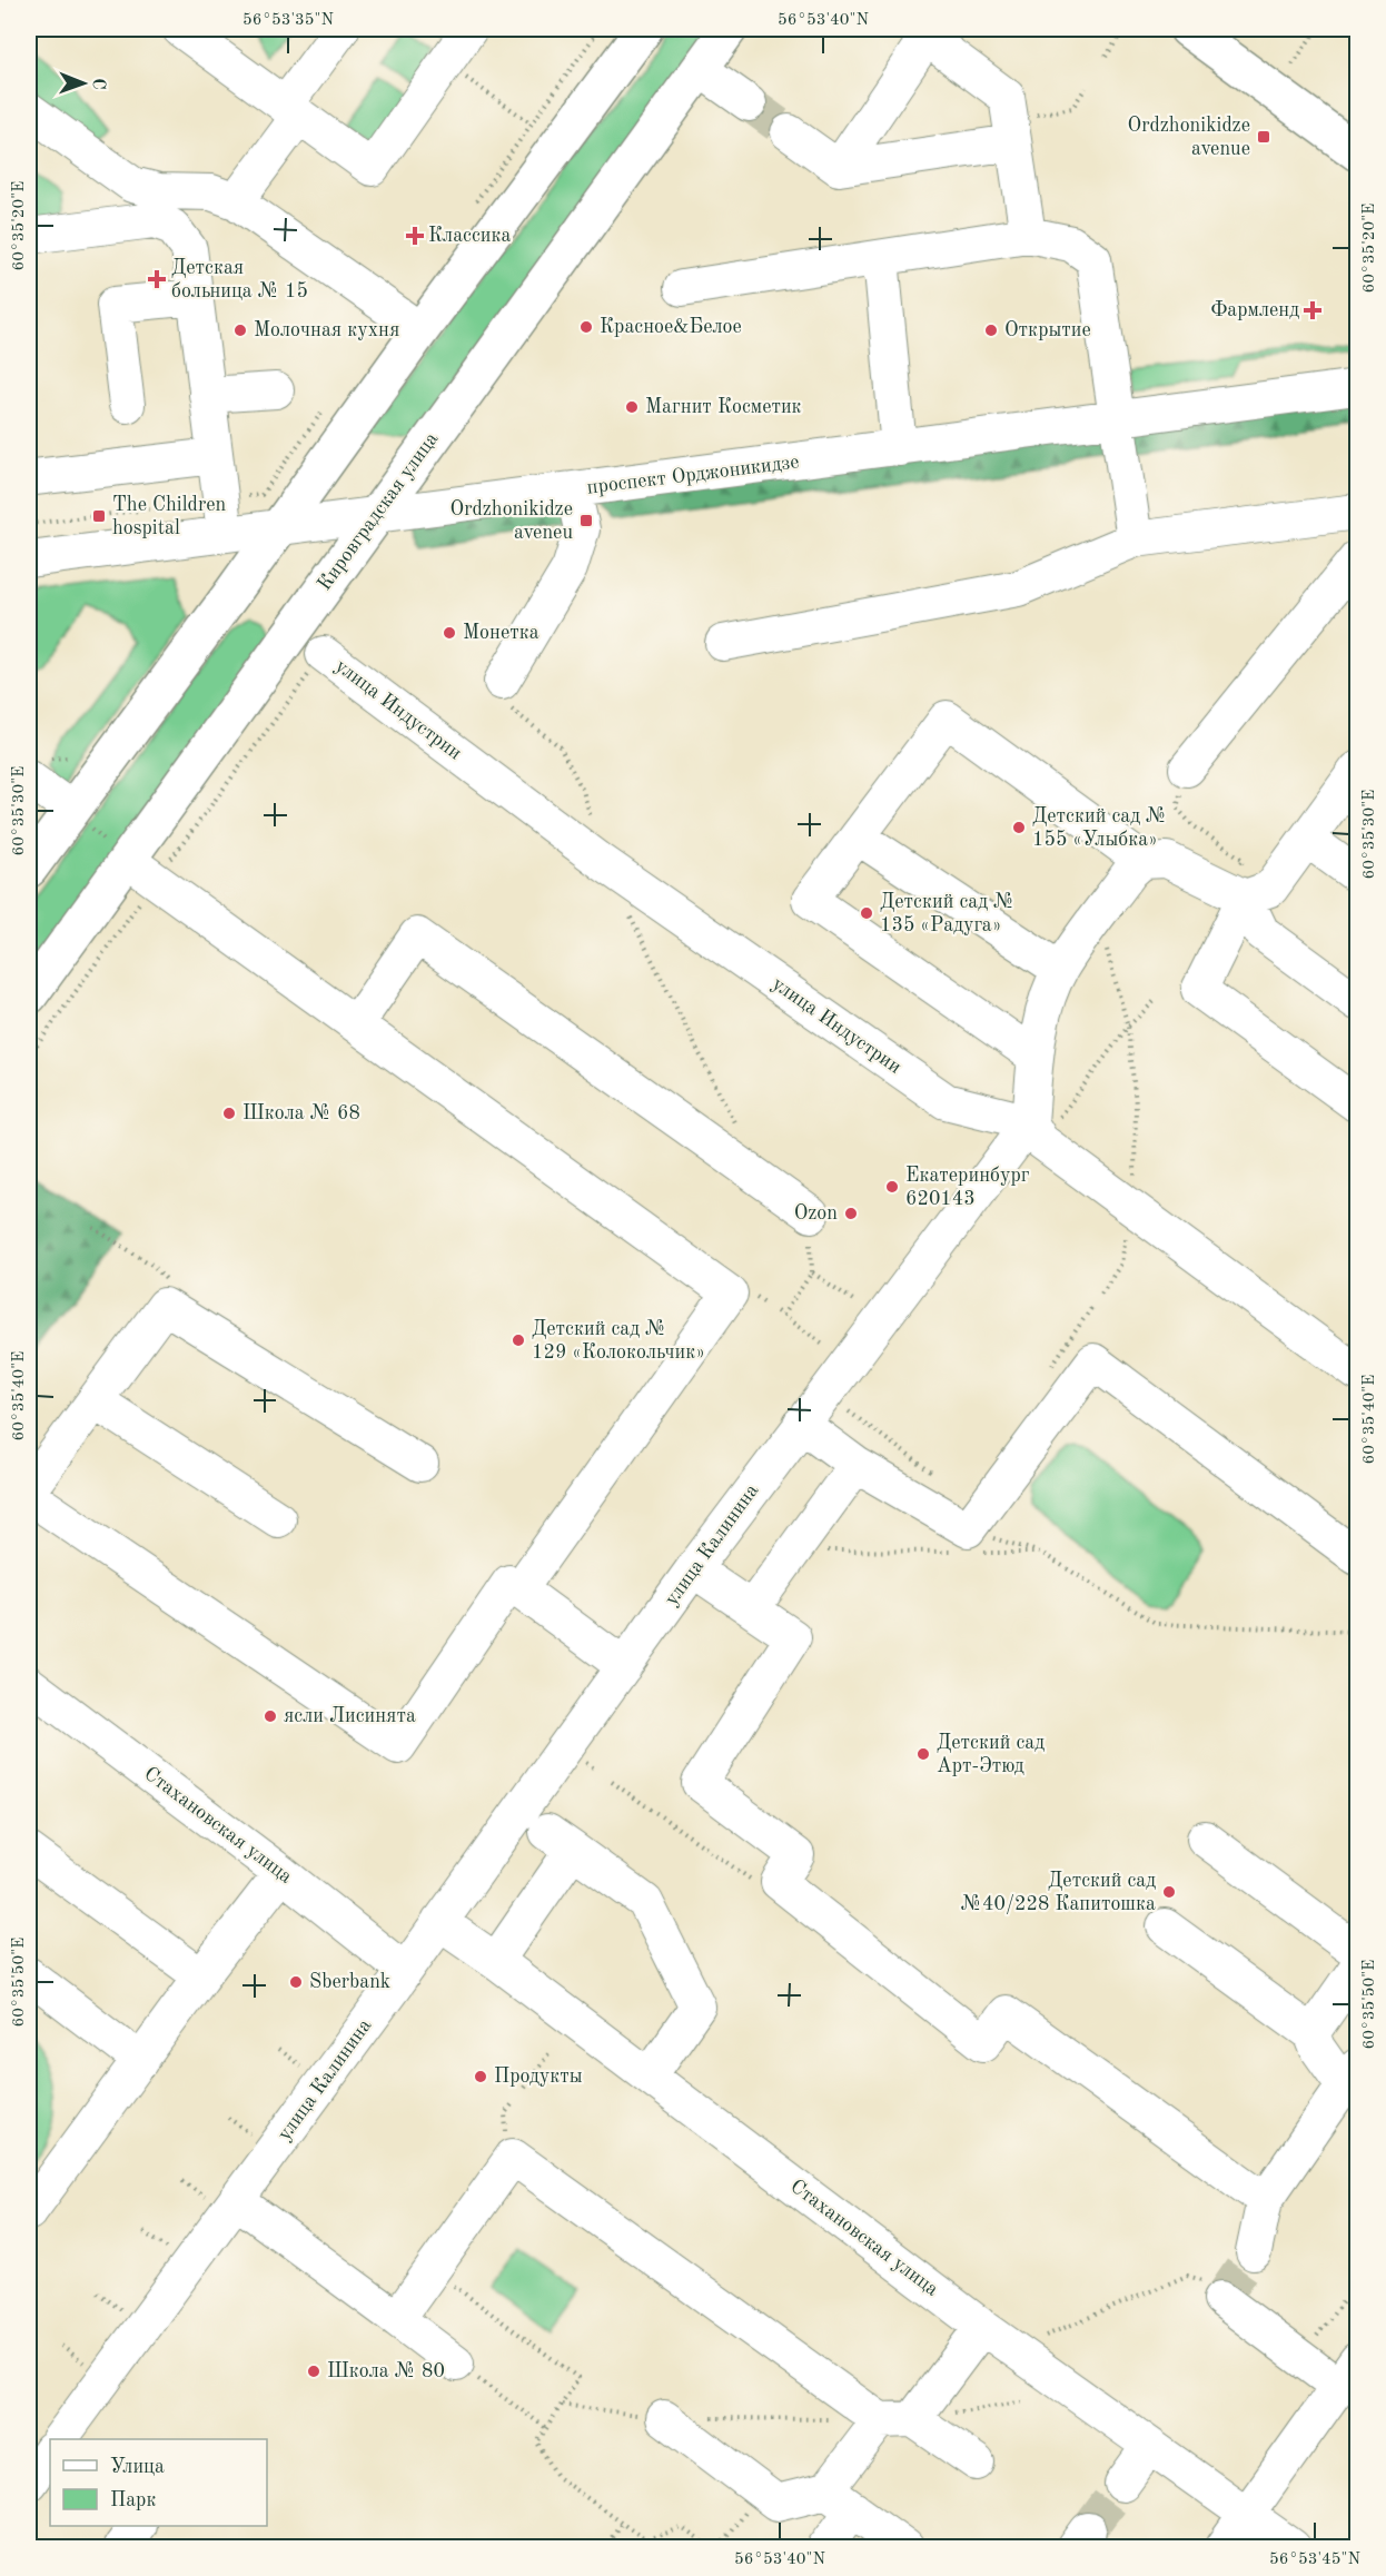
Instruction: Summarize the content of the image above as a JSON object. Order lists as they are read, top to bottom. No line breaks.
{"streets":{"main road":["Кировградская улица"],"street":["проспект Орджоникидзе","улица Индустрии","улица Калинина","Стахановская улица"]},"crossings":[["проспект Орджоникидзе","Кировградская улица"],["улица Индустрии","улица Калинина"],["улица Калинина","Стахановская улица"]],"places":{"transit":["Ordzhonikidze avenue","The Children hospital","Ordzhonikidze aveneu"],"health":["Классика","Детская больница № 15","Фармленд"],"other":["Красное&Белое","Молочная кухня","Открытие","Магнит Косметик","Монетка","Детский сад № 155 «Улыбка»","Детский сад № 135 «Радуга»","Школа № 68","Екатеринбург 620143","Ozon","Детский сад № 129 «Колокольчик»","ясли Лисинята","Детский сад Арт-Этюд","Детский сад №40/228 Капитошка","Sberbank","Продукты","Школа № 80"]},"legend":["Улица","Парк"],"north":"right","coordinates":["56°53'35\"N","56°53'40\"N","60°35'20\"E","60°35'30\"E","60°35'40\"E","60°35'50\"E","56°53'45\"N"]}
